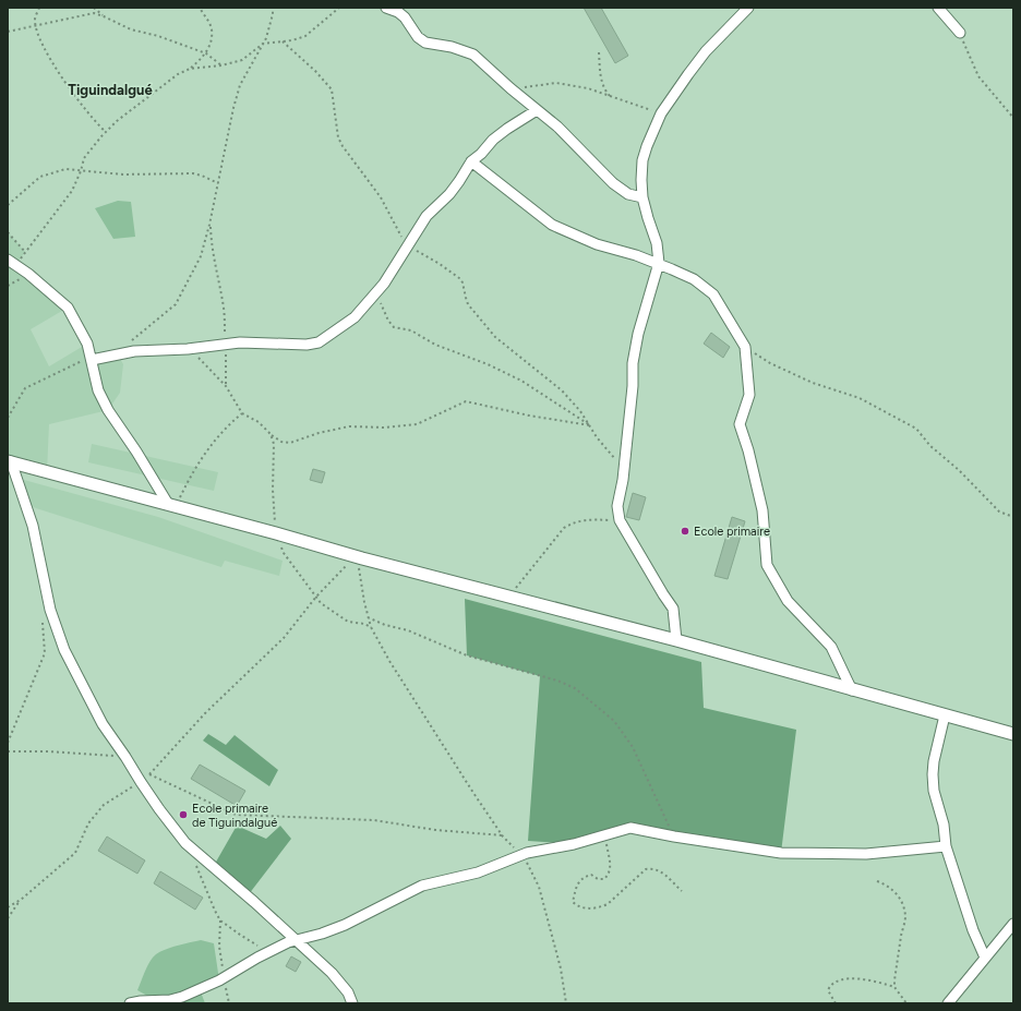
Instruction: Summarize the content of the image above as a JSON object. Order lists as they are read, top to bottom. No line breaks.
{"districts":["Tiguindalgué"],"places":["Ecole primaire","Ecole primaire de Tiguindalgué"]}
